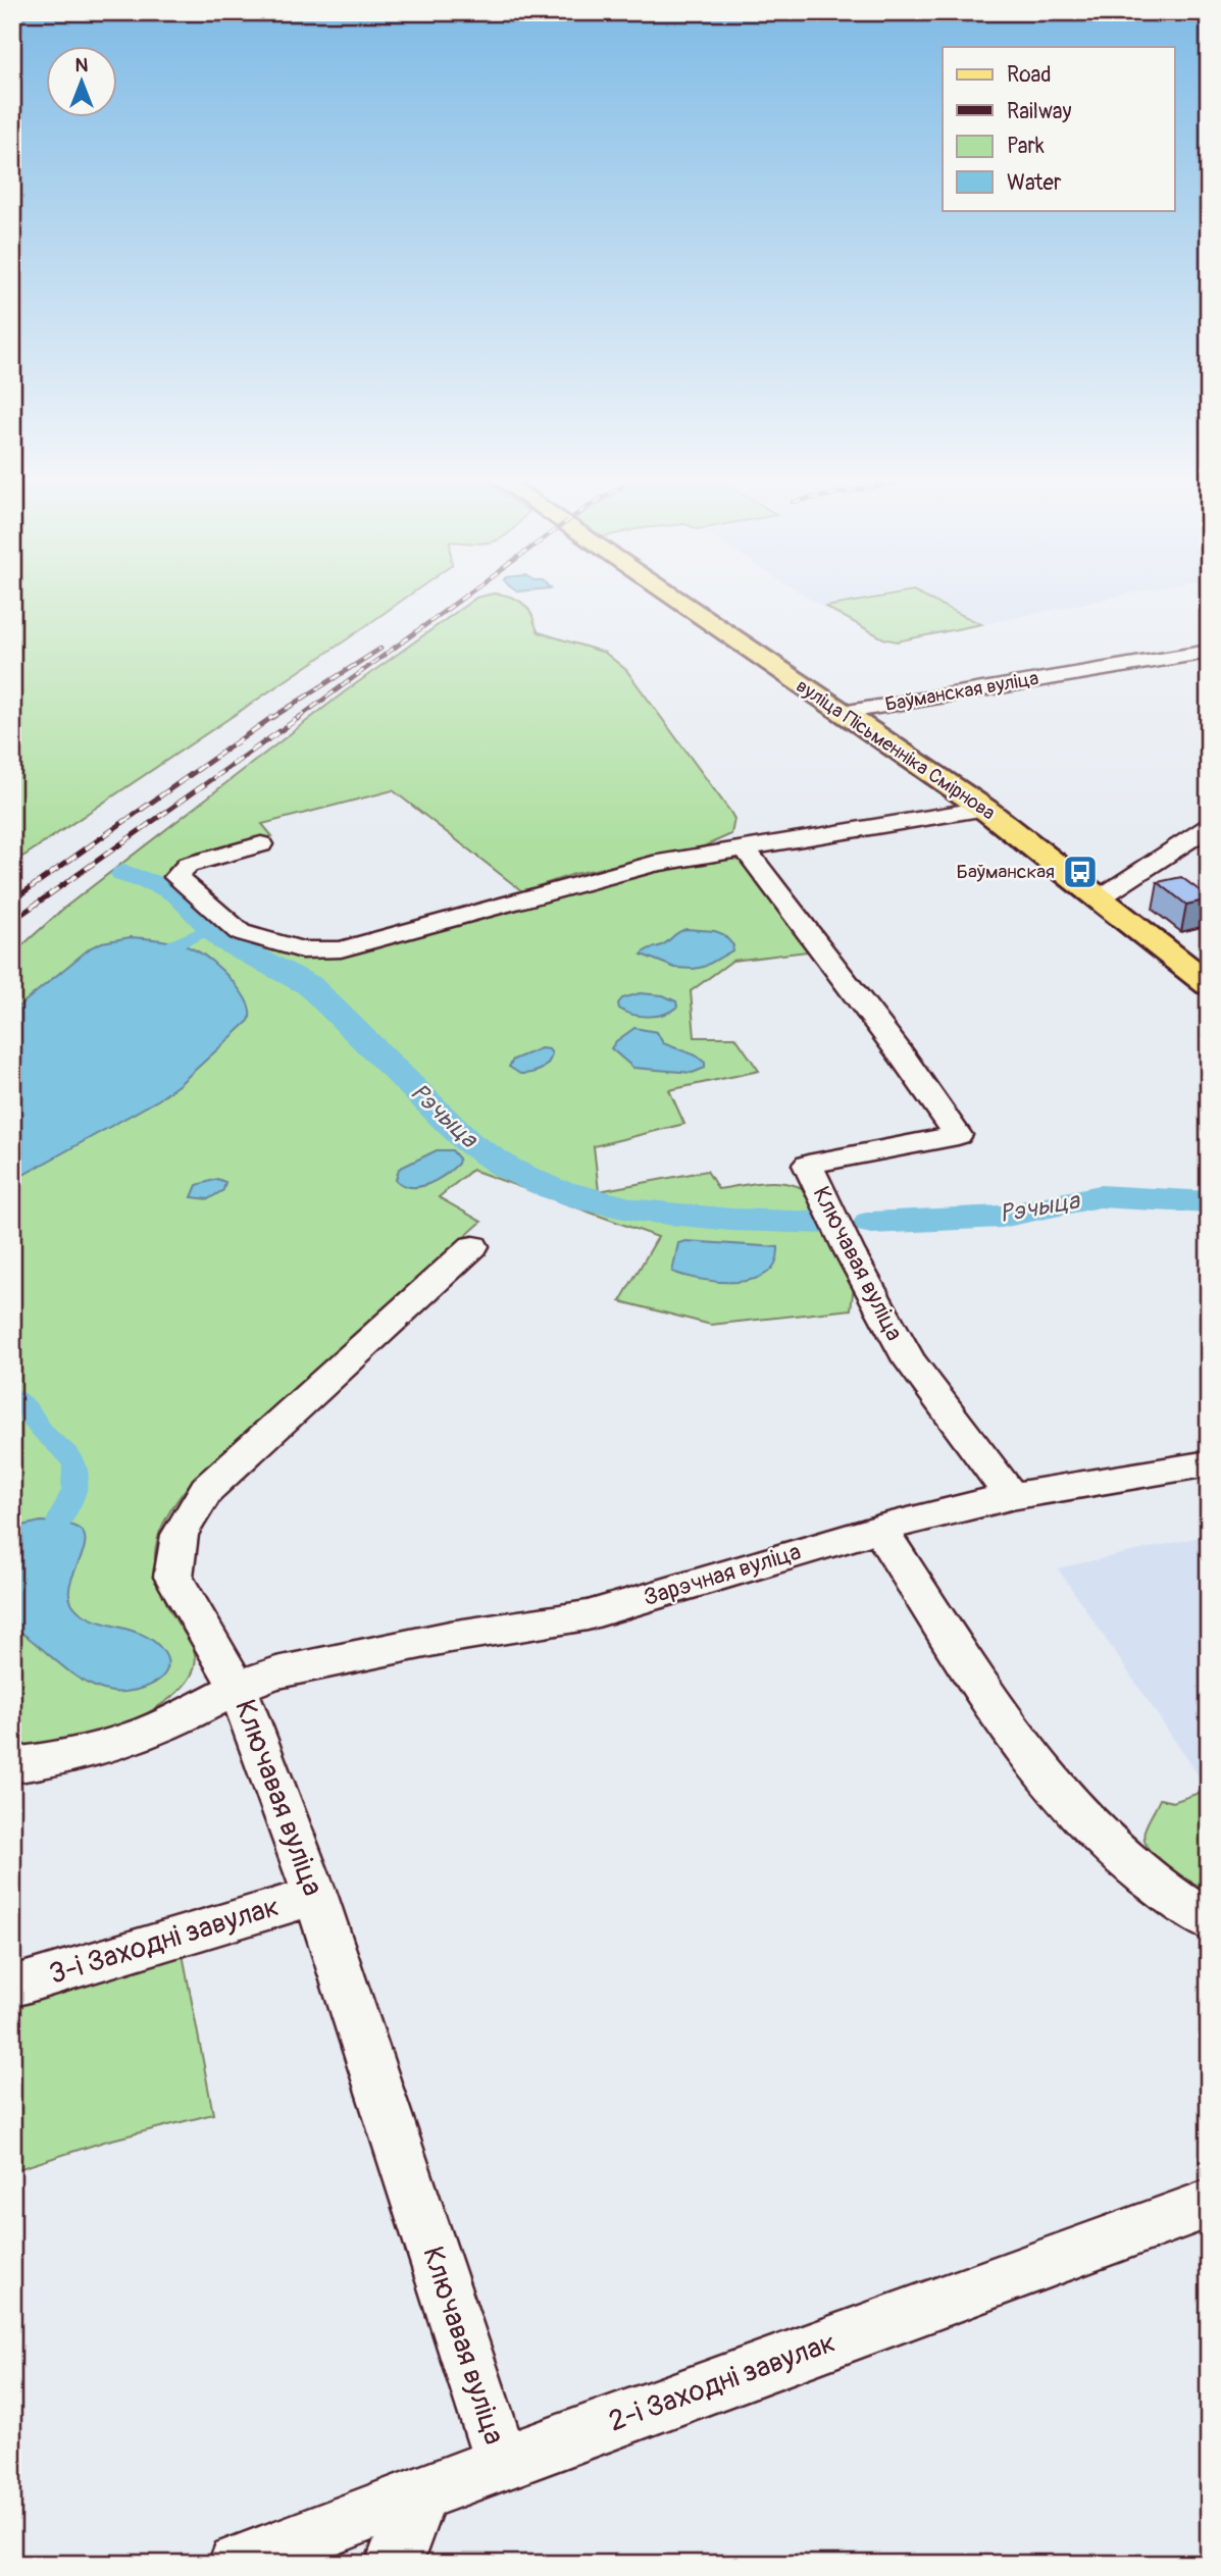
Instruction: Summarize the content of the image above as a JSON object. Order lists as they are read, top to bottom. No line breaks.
{"streets":{"main road":["вуліца Пісьменніка Смірнова"],"street":["Баўманская вуліца","Ключавая вуліца","Зарэчная вуліца","3-і Заходні завулак","2-і Заходні завулак"]},"crossings":[["Баўманская вуліца","вуліца Пісьменніка Смірнова"],["Ключавая вуліца","Зарэчная вуліца"],["Ключавая вуліца","3-і Заходні завулак"],["Ключавая вуліца","2-і Заходні завулак"]],"water":["Рэчыца"],"places":{"bus stop":["Баўманская"]},"legend":["Road","Railway","Park","Water"],"north":"top"}
